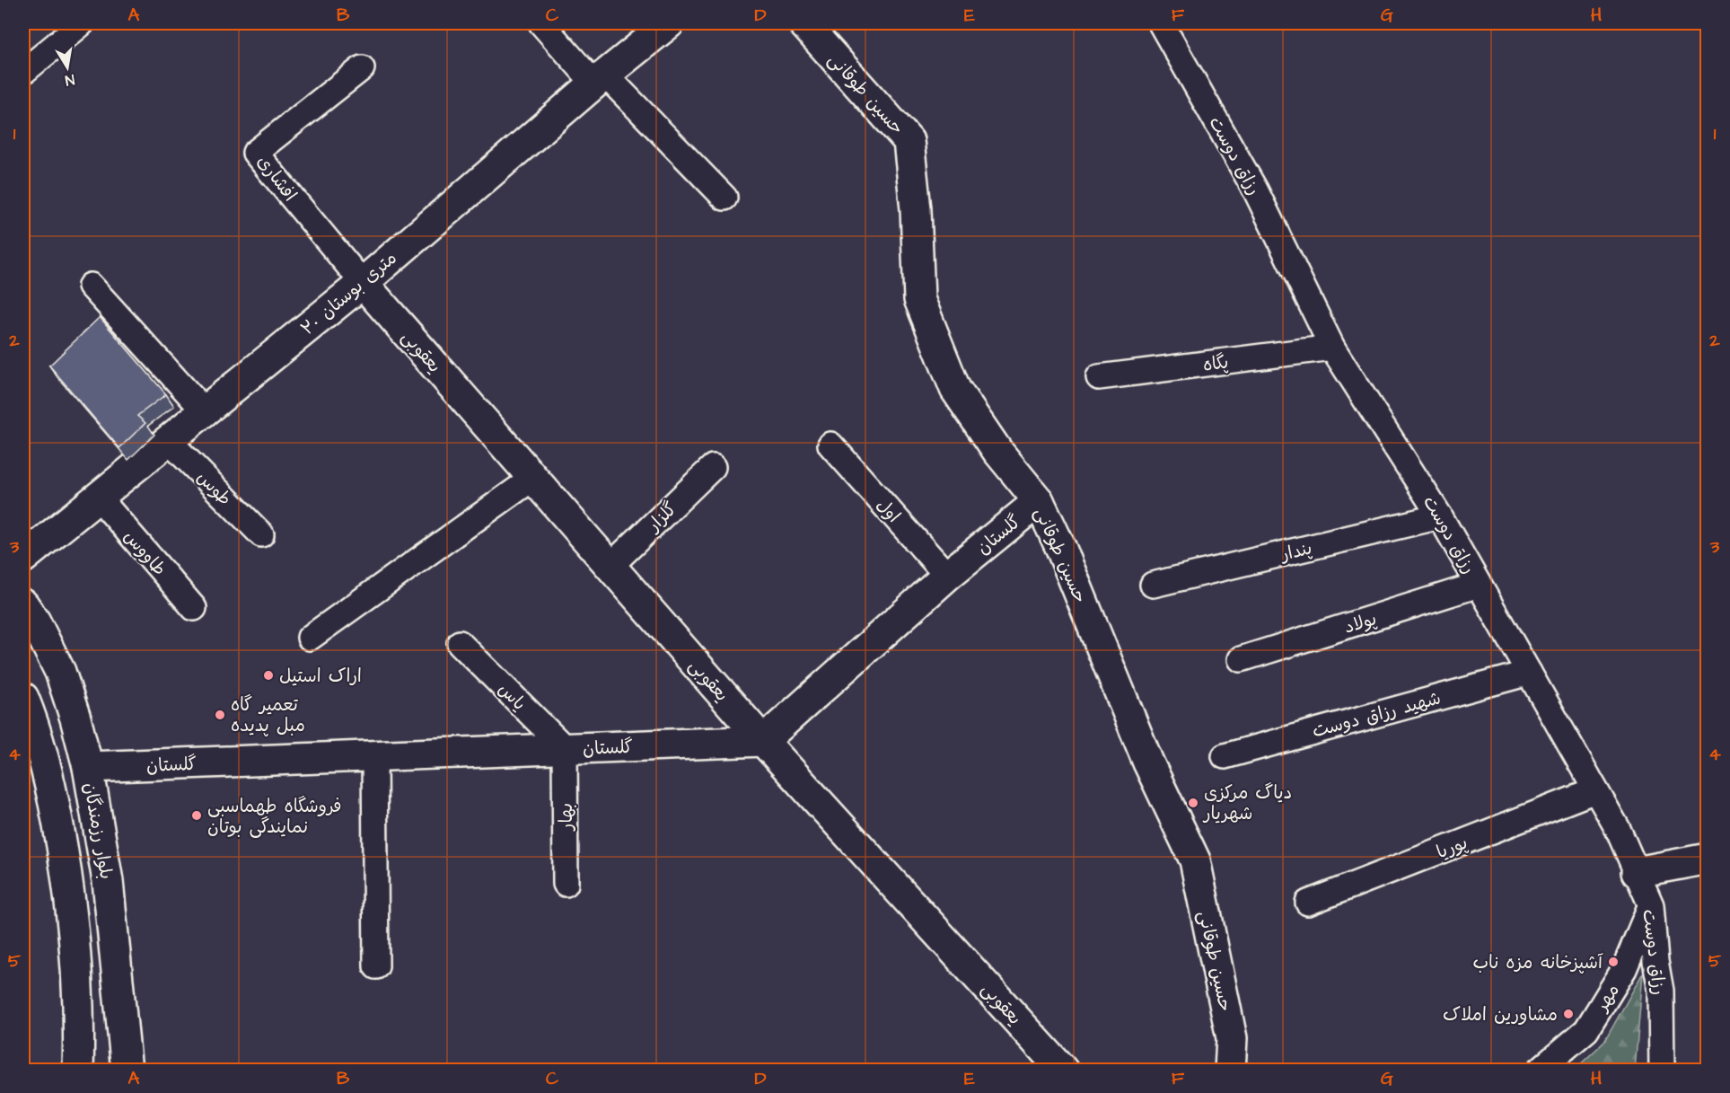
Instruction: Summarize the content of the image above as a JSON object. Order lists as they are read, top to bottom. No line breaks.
{"streets":{"street":["حسین طوقانی","رزاق دوست","افشاری","۲۰ متری بوستان","یعقوبی","پگاه","طوس","اول","گلزار","گلستان","پندار","طاووس","پولاد","یاس","شهید رزاق دوست","بهار","بلوار رزمندگان","پوریا","مهر"]},"crossings":[["حسین طوقانی","گلستان"],["رزاق دوست","پگاه"],["رزاق دوست","پندار"],["رزاق دوست","پولاد"],["رزاق دوست","شهید رزاق دوست"],["رزاق دوست","پوریا"],["رزاق دوست","مهر"],["افشاری","۲۰ متری بوستان"],["افشاری","یعقوبی"],["۲۰ متری بوستان","یعقوبی"],["۲۰ متری بوستان","طوس"],["۲۰ متری بوستان","طاووس"],["یعقوبی","گلزار"],["یعقوبی","گلستان"],["اول","گلستان"],["گلستان","یاس"],["گلستان","بهار"],["گلستان","بلوار رزمندگان"],["یاس","بهار"]],"places":["اراک استیل","تعمیر گاه مبل پدیده","دیاگ مرکزی شهریار","فروشگاه طهماسبی نمایندگی بوتان","آشپزخانه مزه ناب","مشاورین املاک"],"north":"bottom","grid":{"columns":["A","B","C","D","E","F","G","H"],"rows":["1","2","3","4","5"]}}
